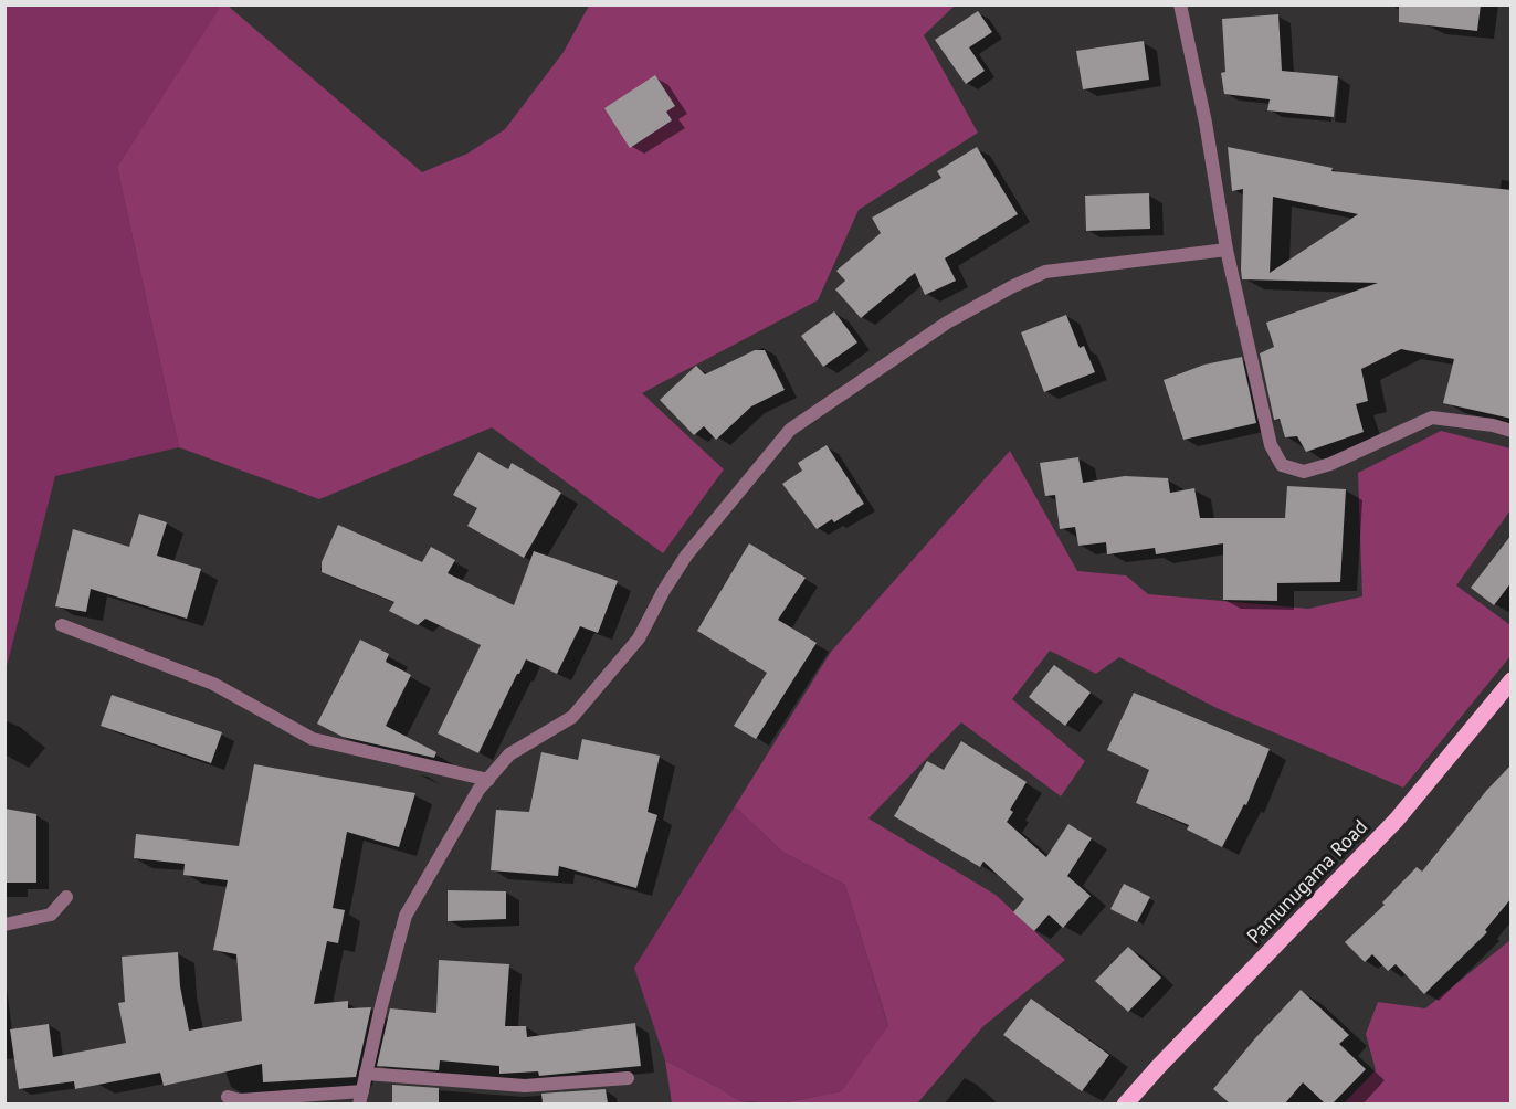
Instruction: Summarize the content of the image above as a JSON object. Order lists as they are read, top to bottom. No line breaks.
{"streets":{"main road":["Pamunugama Road"]}}
